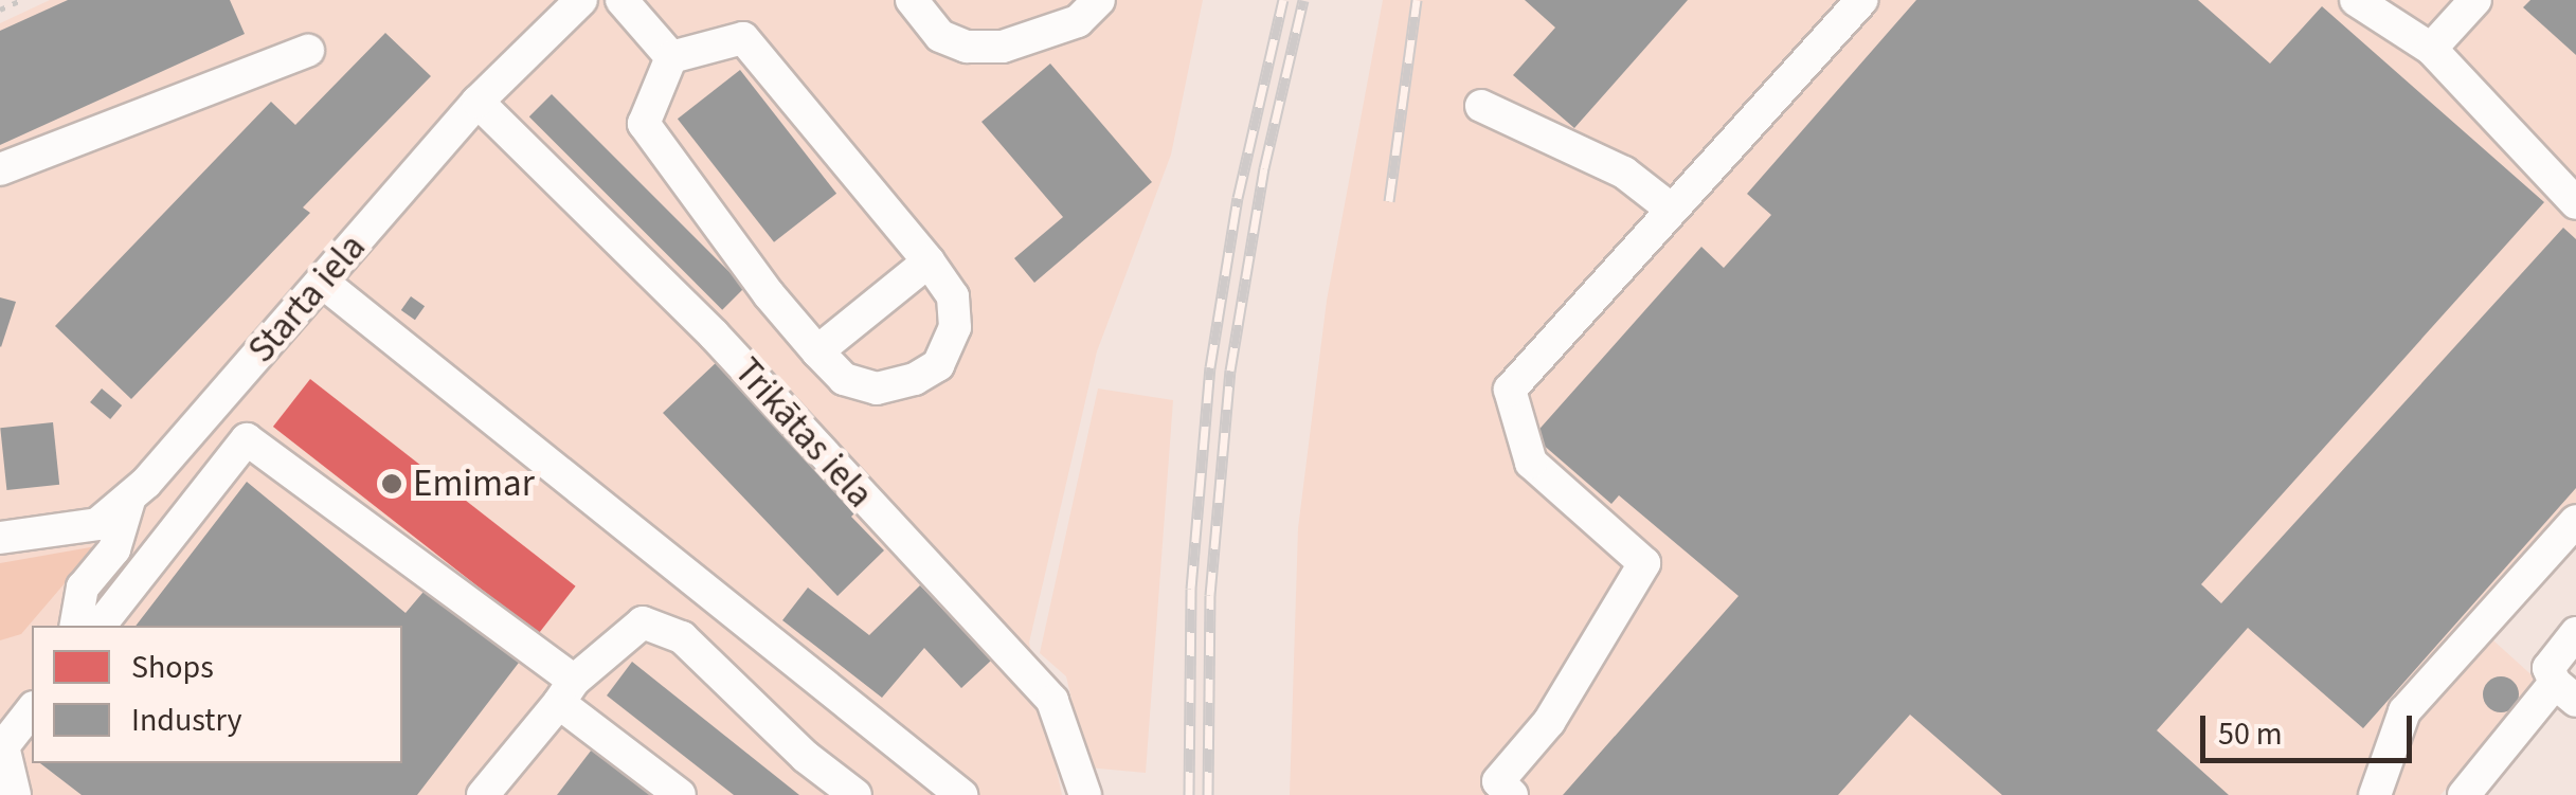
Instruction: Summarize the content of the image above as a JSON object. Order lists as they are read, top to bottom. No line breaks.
{"streets":{"street":["Starta iela","Trikātas iela"]},"crossings":[["Starta iela","Trikātas iela"]],"places":["Emimar"],"legend":["Shops","Industry"],"scale_bar":"50 m"}
